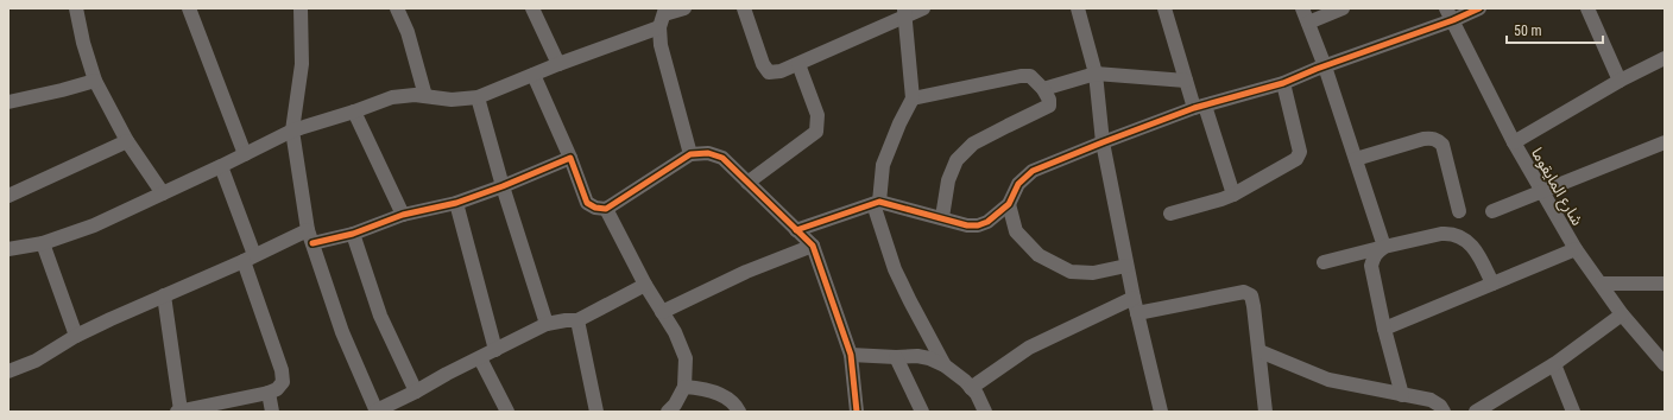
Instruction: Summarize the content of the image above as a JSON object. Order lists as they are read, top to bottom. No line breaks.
{"streets":{"street":["شارع المايقوما"]},"scale_bar":"50 m"}
